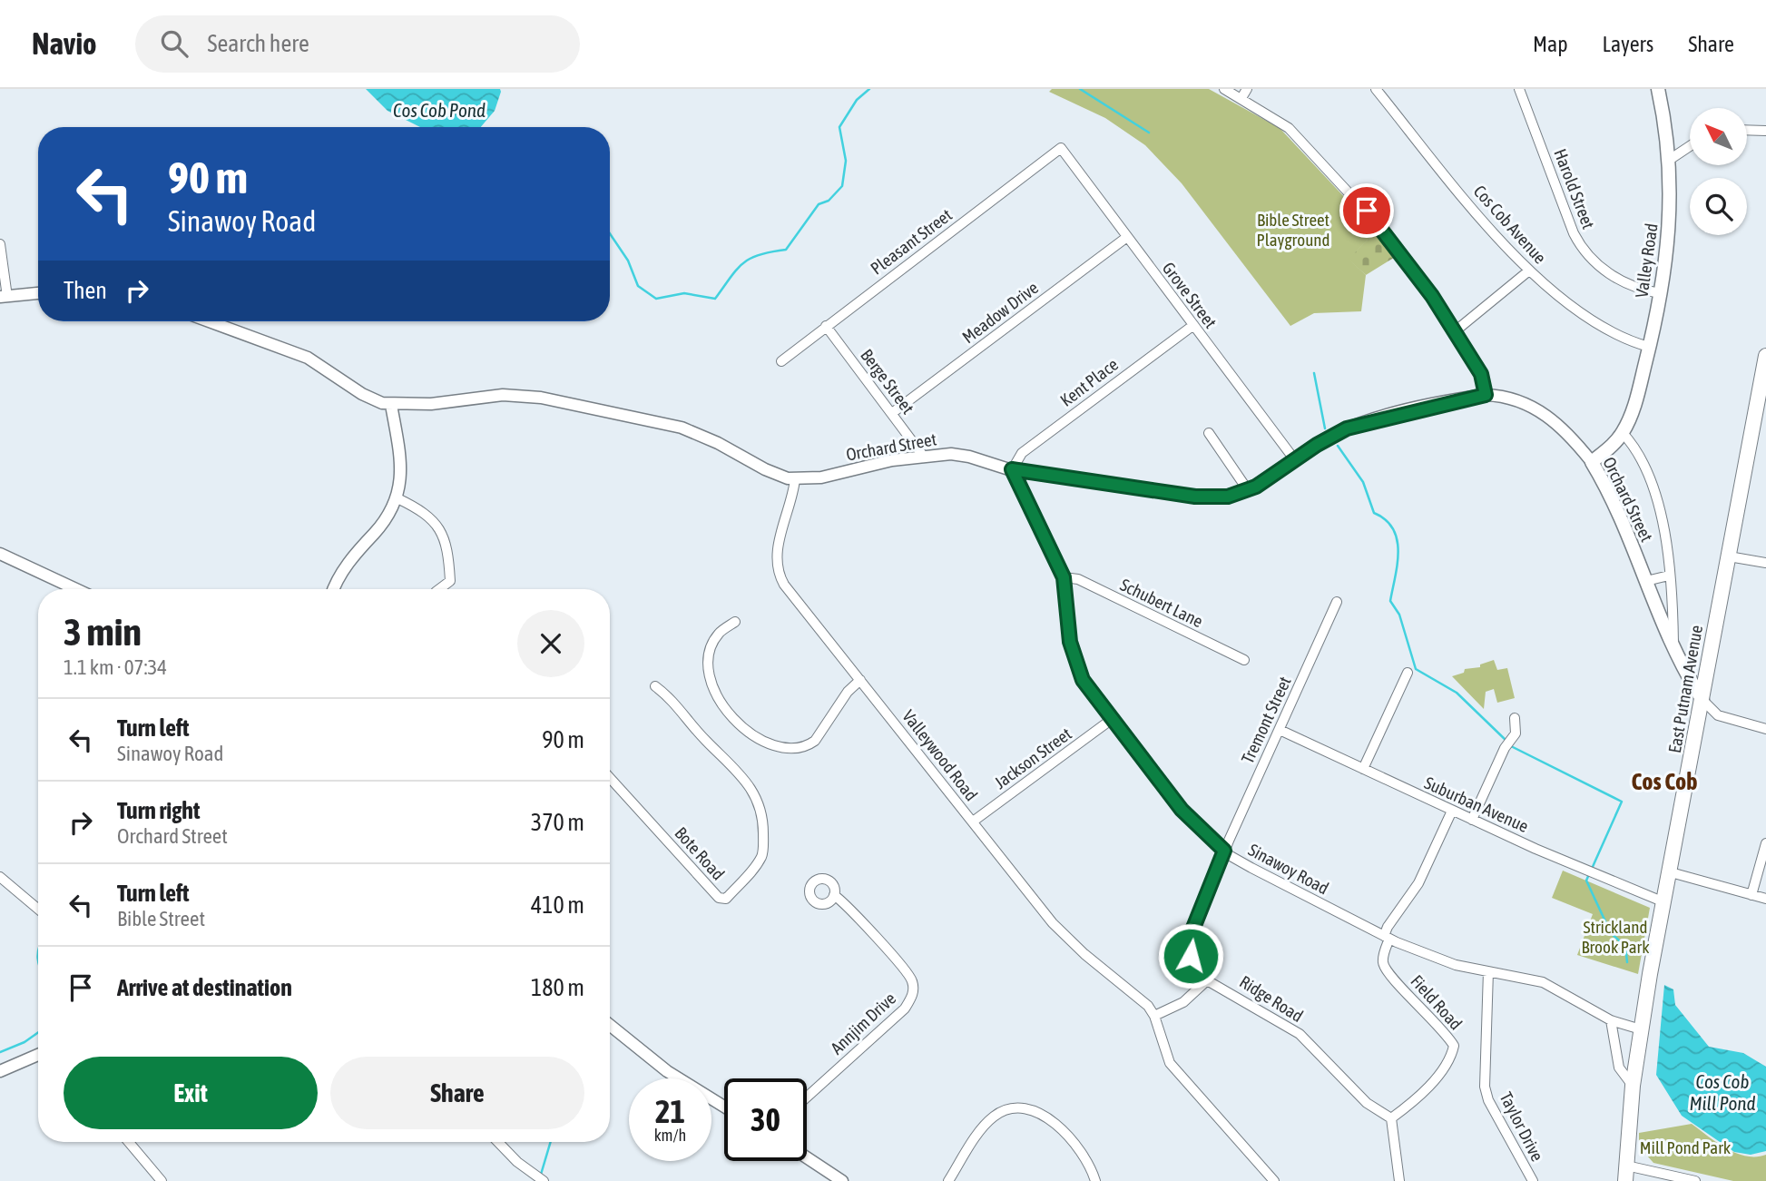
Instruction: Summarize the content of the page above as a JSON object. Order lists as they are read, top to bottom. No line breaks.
{"streets":{"main road":["Valley Road","Orchard Street","East Putnam Avenue"],"street":["Harold Street","Cos Cob Avenue","Pleasant Street","Grove Street","Meadow Drive","Berge Street","Kent Place","Schubert Lane","Tremont Street","Valleywood Road","Jackson Street","Suburban Avenue","Bote Road","Sinawoy Road","Ridge Road","Field Road","Annjim Drive","Taylor Drive"]},"crossings":[["Harold Street","Valley Road"],["Cos Cob Avenue","Valley Road"],["Pleasant Street","Grove Street"],["Pleasant Street","Berge Street"],["Valley Road","Orchard Street"],["Grove Street","Meadow Drive"],["Grove Street","Kent Place"],["Grove Street","Orchard Street"],["Meadow Drive","Berge Street"],["Berge Street","Orchard Street"],["Kent Place","Orchard Street"],["Kent Place","Sinawoy Road"],["Orchard Street","East Putnam Avenue"],["Orchard Street","Valleywood Road"],["Orchard Street","Sinawoy Road"],["Schubert Lane","Sinawoy Road"],["East Putnam Avenue","Suburban Avenue"],["East Putnam Avenue","Sinawoy Road"],["Tremont Street","Suburban Avenue"],["Tremont Street","Sinawoy Road"],["Valleywood Road","Jackson Street"],["Jackson Street","Sinawoy Road"],["Sinawoy Road","Field Road"],["Sinawoy Road","Taylor Drive"],["Ridge Road","Field Road"]],"districts":["Cos Cob"],"water":["Cos Cob Pond","Cos Cob Mill Pond"],"parks":["Bible Street Playground","Strickland Brook Park","Mill Pond Park"],"north":"top left","page":{"header":"Navio","search":"Search here","nav":["Map","Layers","Share"],"turn":["90 m","Sinawoy Road"],"then":"Then","heading":["3 min","1.1 km · 07:34"],"list":[{"name":"Turn left","note":"Sinawoy Road","value":"90 m"},{"name":"Turn right","note":"Orchard Street","value":"370 m"},{"name":"Turn left","note":"Bible Street","value":"410 m"},{"name":"Arrive at destination","value":"180 m"}],"buttons":["Exit","Share"],"speed":"21 km/h","limit":"30"}}
